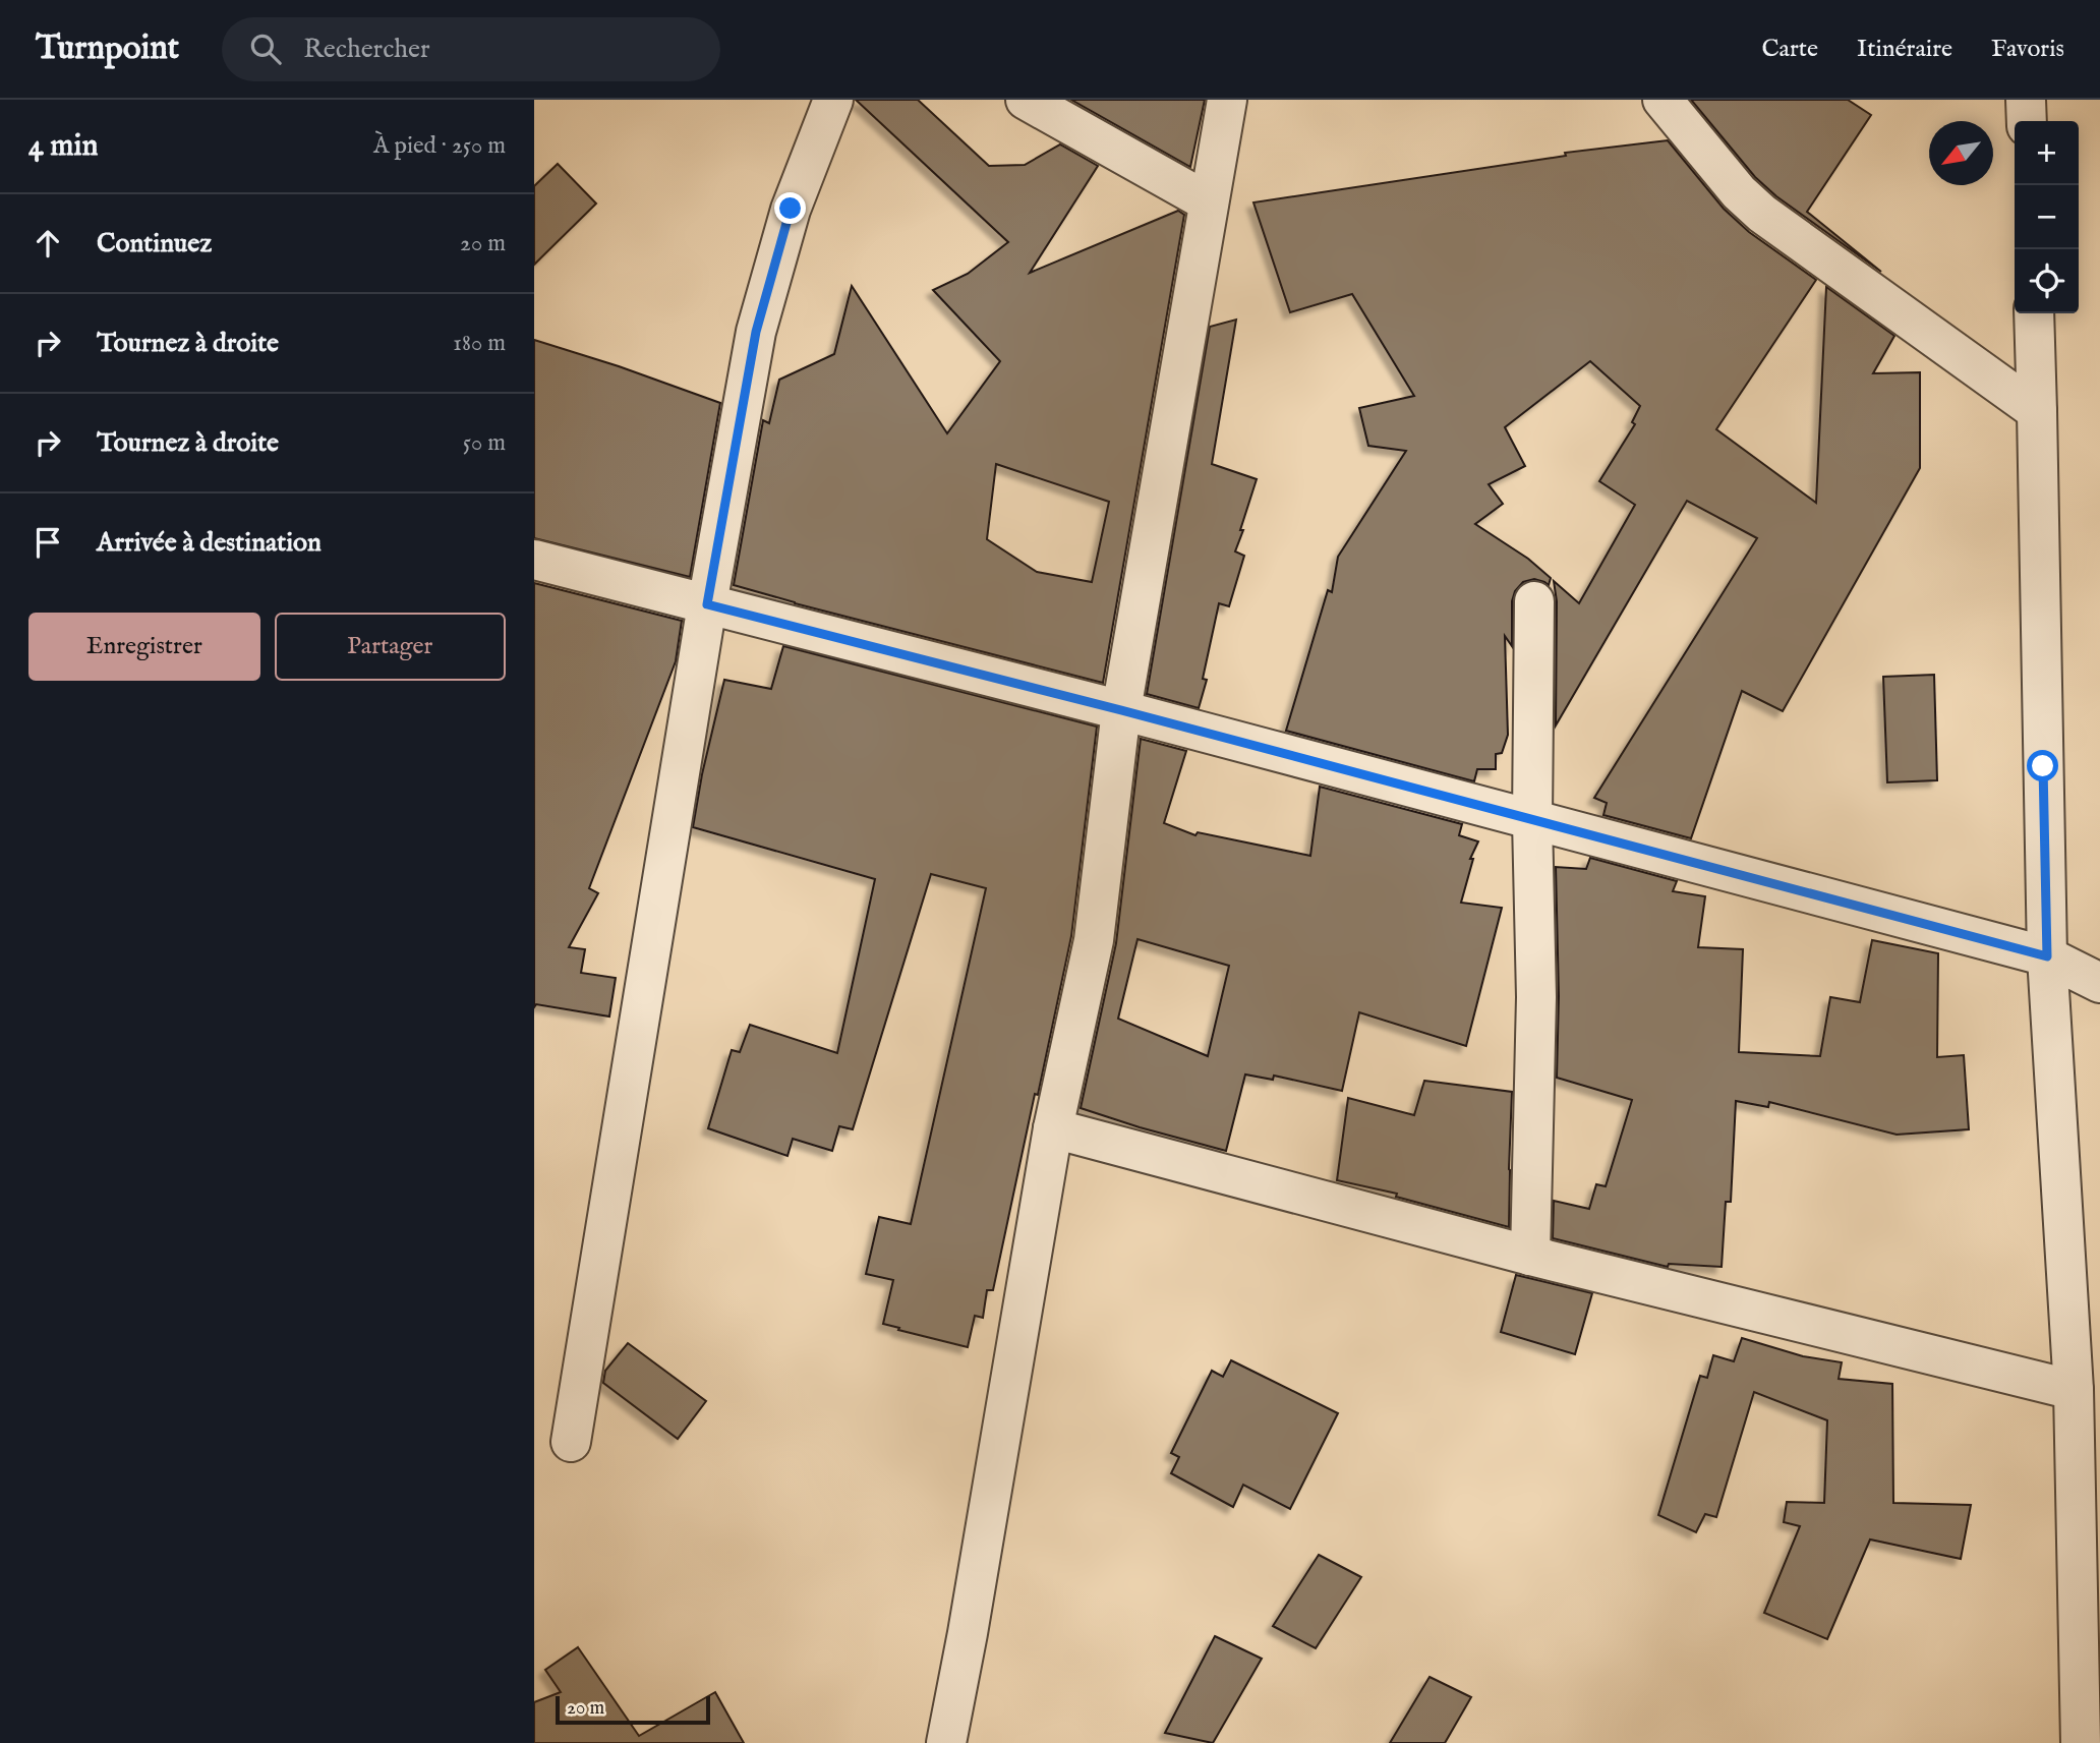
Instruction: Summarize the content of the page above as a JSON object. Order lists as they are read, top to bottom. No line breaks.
{"scale_bar":"20 m","north":"bottom left","page":{"header":"Turnpoint","search":"Rechercher","nav":["Carte","Itinéraire","Favoris"],"heading":["4 min","À pied · 250 m"],"map_buttons":["+","−"],"list":[["Continuez","20 m"],["Tournez à droite","180 m"],["Tournez à droite","50 m"],"Arrivée à destination"],"buttons":["Enregistrer","Partager"],"scale":"20 m"}}
